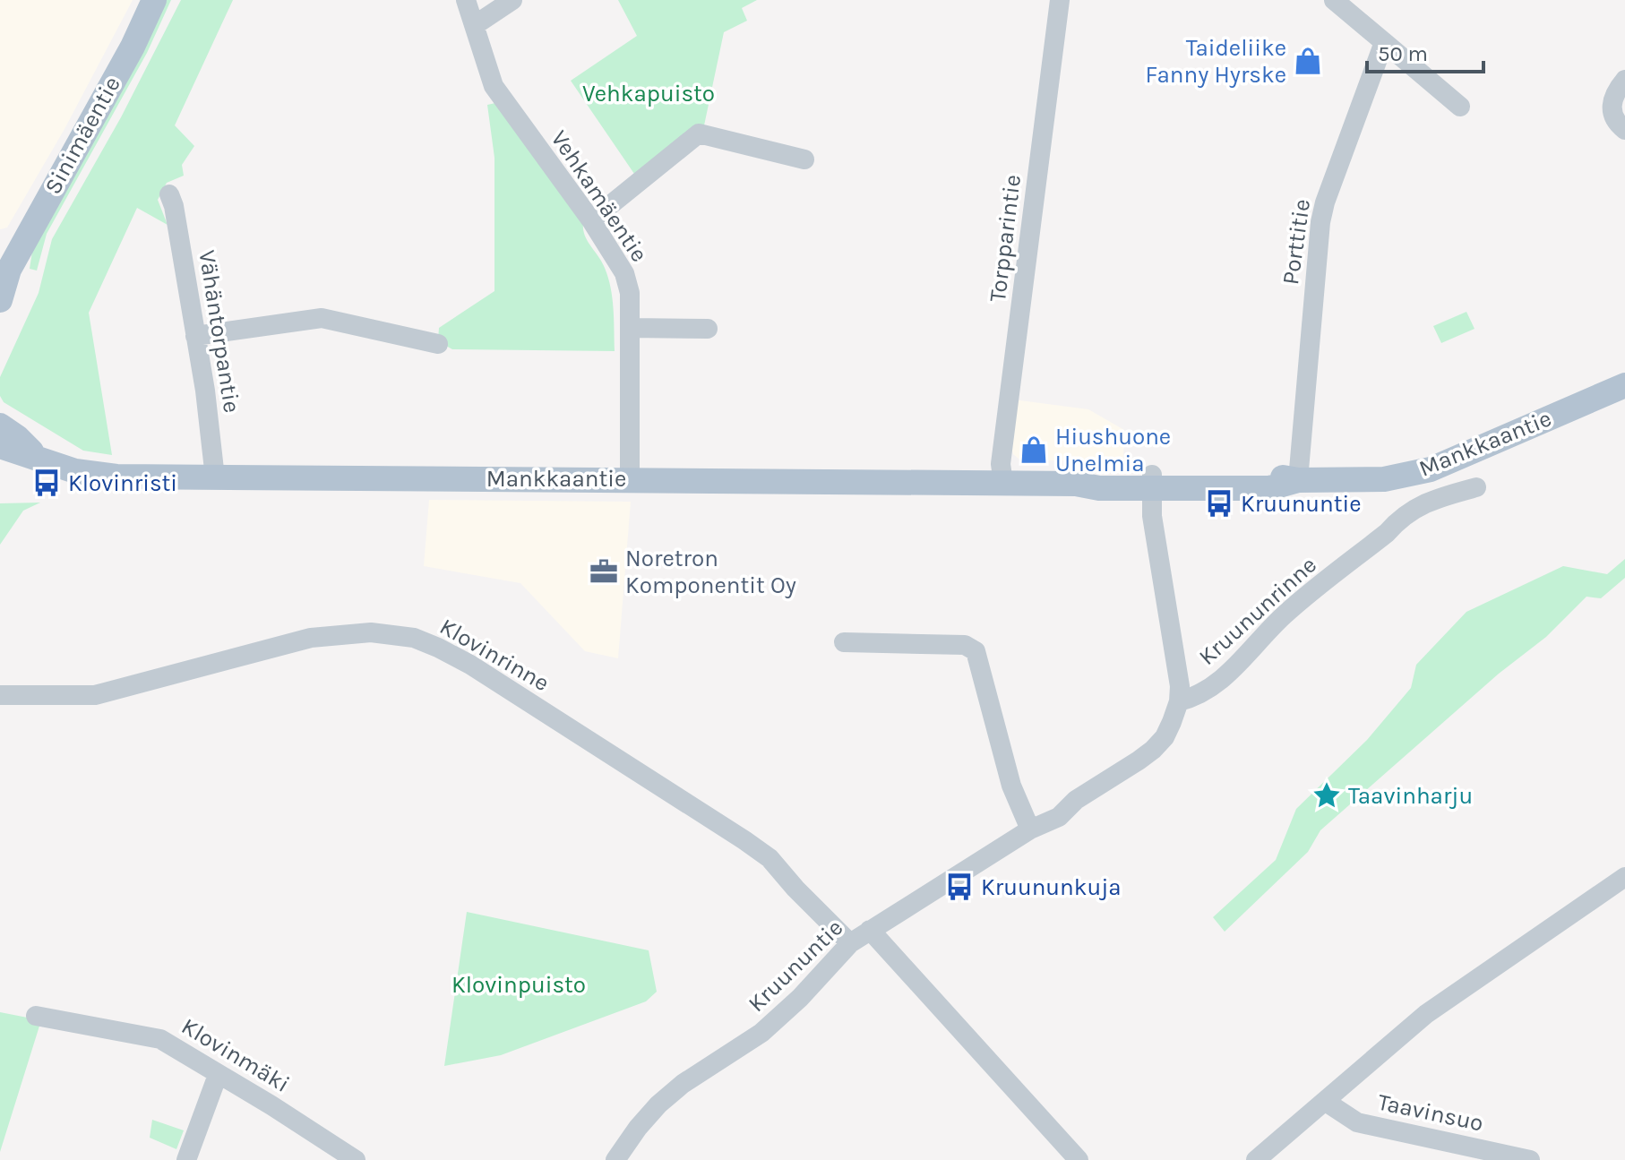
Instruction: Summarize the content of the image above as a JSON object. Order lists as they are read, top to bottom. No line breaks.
{"streets":{"main road":["Sinimäentie","Mankkaantie"],"street":["Vehkamäentie","Torpparintie","Porttitie","Vähäntorpantie","Kruununrinne","Klovinrinne","Kruununtie","Klovinmäki","Taavinsuo"]},"crossings":[["Vehkamäentie","Mankkaantie"],["Torpparintie","Mankkaantie"],["Porttitie","Mankkaantie"],["Vähäntorpantie","Mankkaantie"],["Mankkaantie","Kruununtie"],["Kruununrinne","Kruununtie"],["Klovinrinne","Kruununtie"]],"parks":["Vehkapuisto","Klovinpuisto"],"places":{"shop":["Taideliike Fanny Hyrske","Hiushuone Unelmia"],"bus stop":["Klovinristi","Kruununtie","Kruununkuja"],"office":["Noretron Komponentit Oy"],"place":["Taavinharju"]},"scale_bar":"50 m"}
